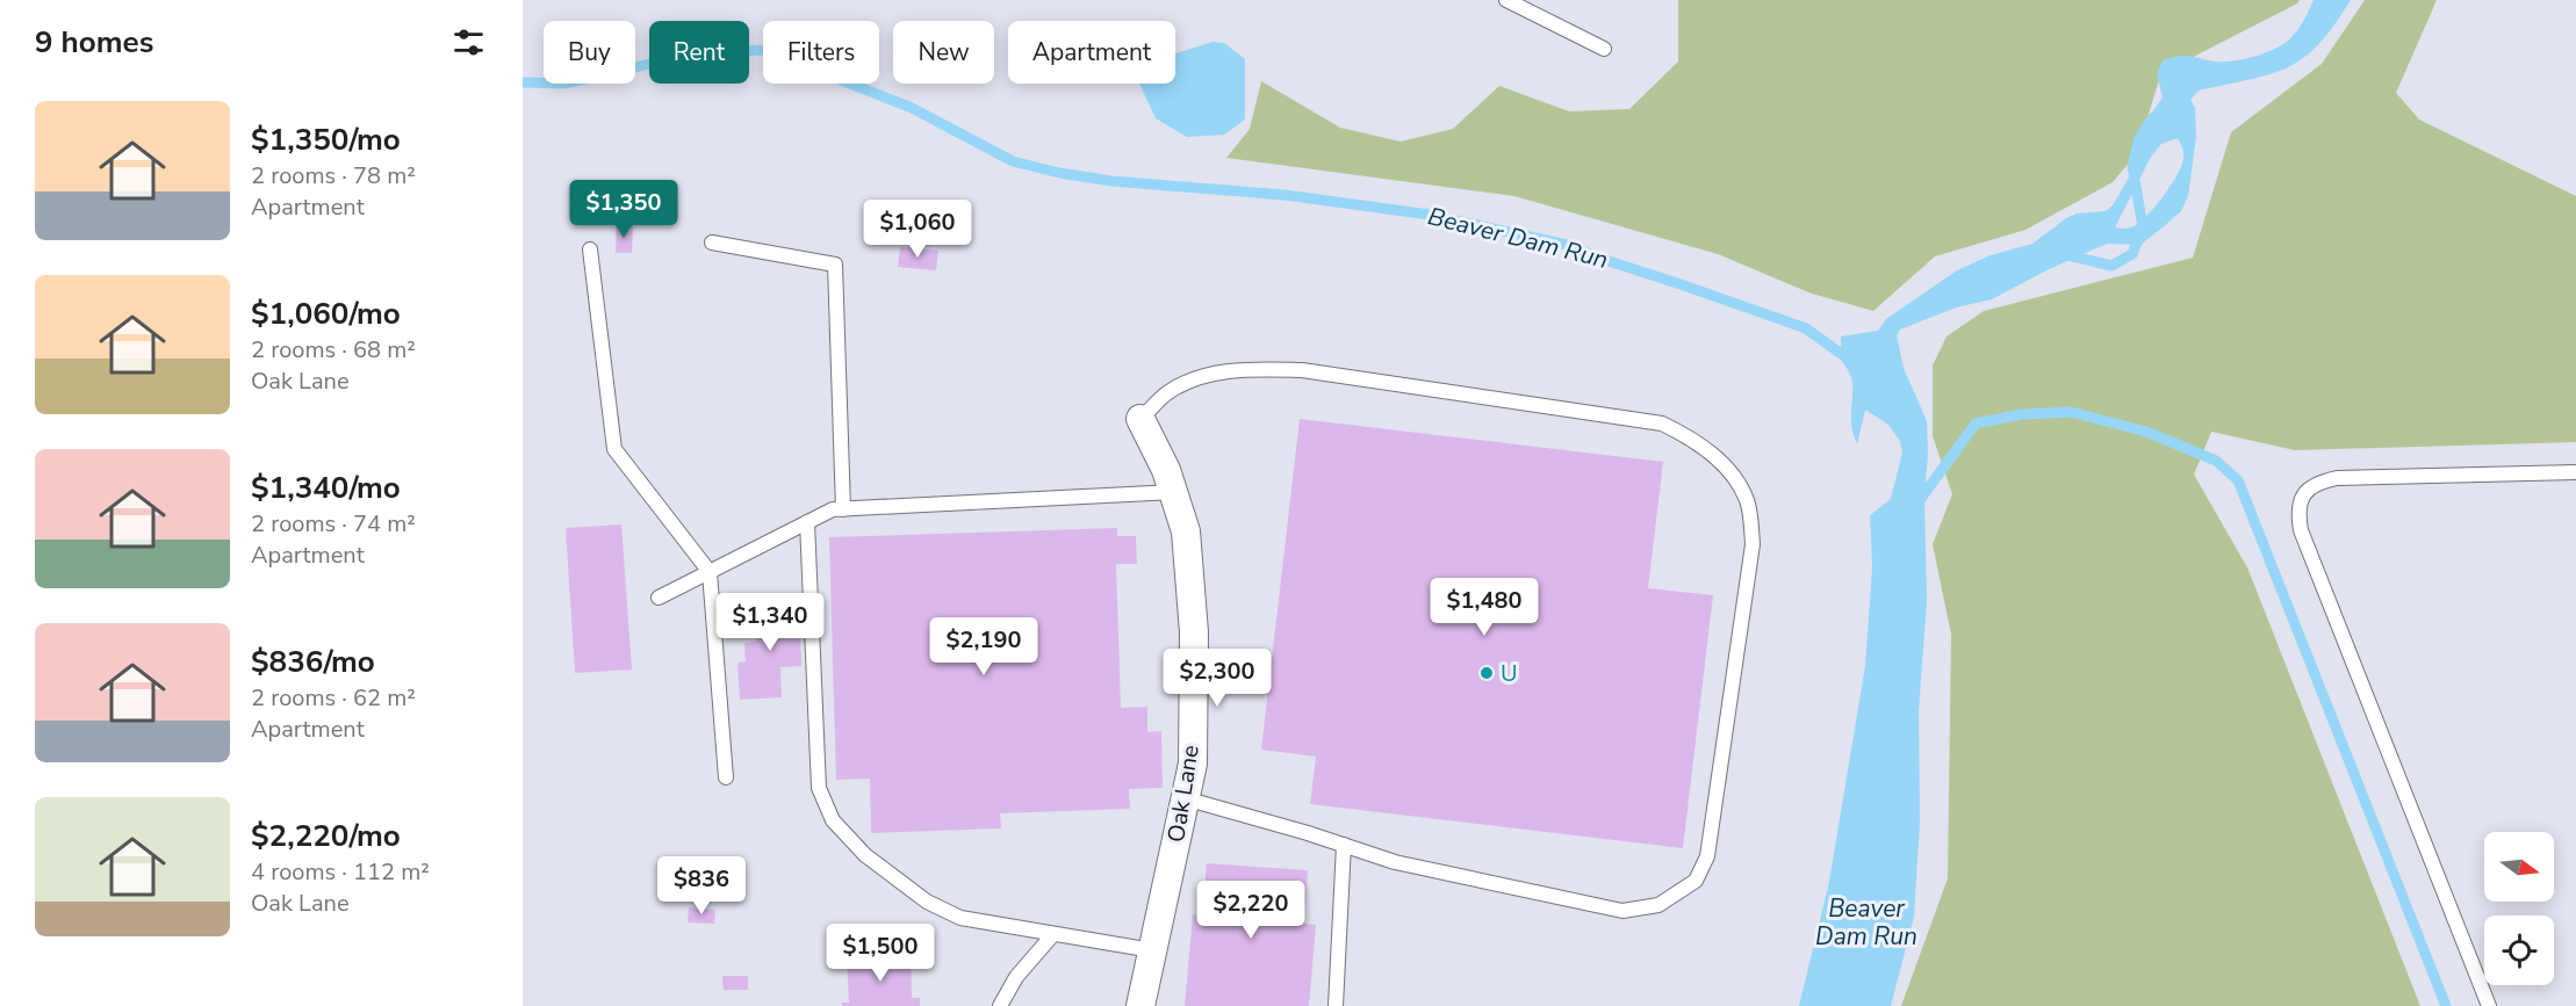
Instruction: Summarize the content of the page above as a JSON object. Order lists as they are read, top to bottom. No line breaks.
{"streets":{"street":["Oak Lane"]},"water":["Beaver Dam Run"],"places":["U"],"north":"right","page":{"heading":"9 homes","chip":["Buy","Rent","Filters","New","Apartment"],"list":[{"name":"$1,350/mo","note":"2 rooms · 78 m² · Apartment"},{"name":"$1,060/mo","note":"2 rooms · 68 m² · Oak Lane"},{"name":"$1,340/mo","note":"2 rooms · 74 m² · Apartment"},{"name":"$836/mo","note":"2 rooms · 62 m² · Apartment"},{"name":"$2,220/mo","note":"4 rooms · 112 m² · Oak Lane"}],"price":["$1,350","$1,060","$1,480","$1,340","$2,190","$2,300","$836","$2,220","$1,500"]}}
